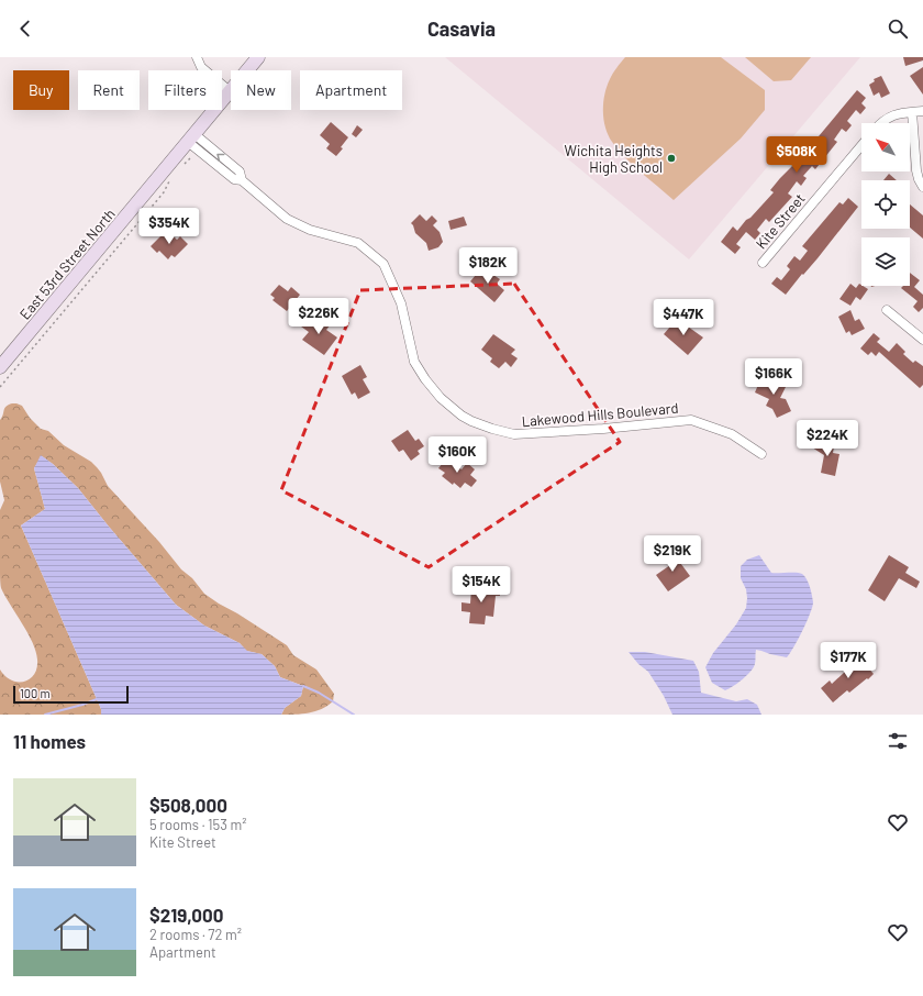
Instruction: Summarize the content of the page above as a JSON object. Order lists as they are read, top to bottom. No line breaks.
{"streets":{"main road":["East 53rd Street North"],"street":["Kite Street","Lakewood Hills Boulevard"]},"crossings":[["East 53rd Street North","Lakewood Hills Boulevard"]],"places":["Wichita Heights High School"],"scale_bar":"100 m","north":"top left","page":{"header":"Casavia","chip":["Buy","Rent","Filters","New","Apartment"],"price":["$508K","$354K","$182K","$226K","$447K","$166K","$224K","$160K","$219K","$154K","$177K"],"scale":"100 m","heading":"11 homes","list":[{"name":"$508,000","note":"5 rooms · 153 m² · Kite Street"},{"name":"$219,000","note":"2 rooms · 72 m² · Apartment"}]}}
